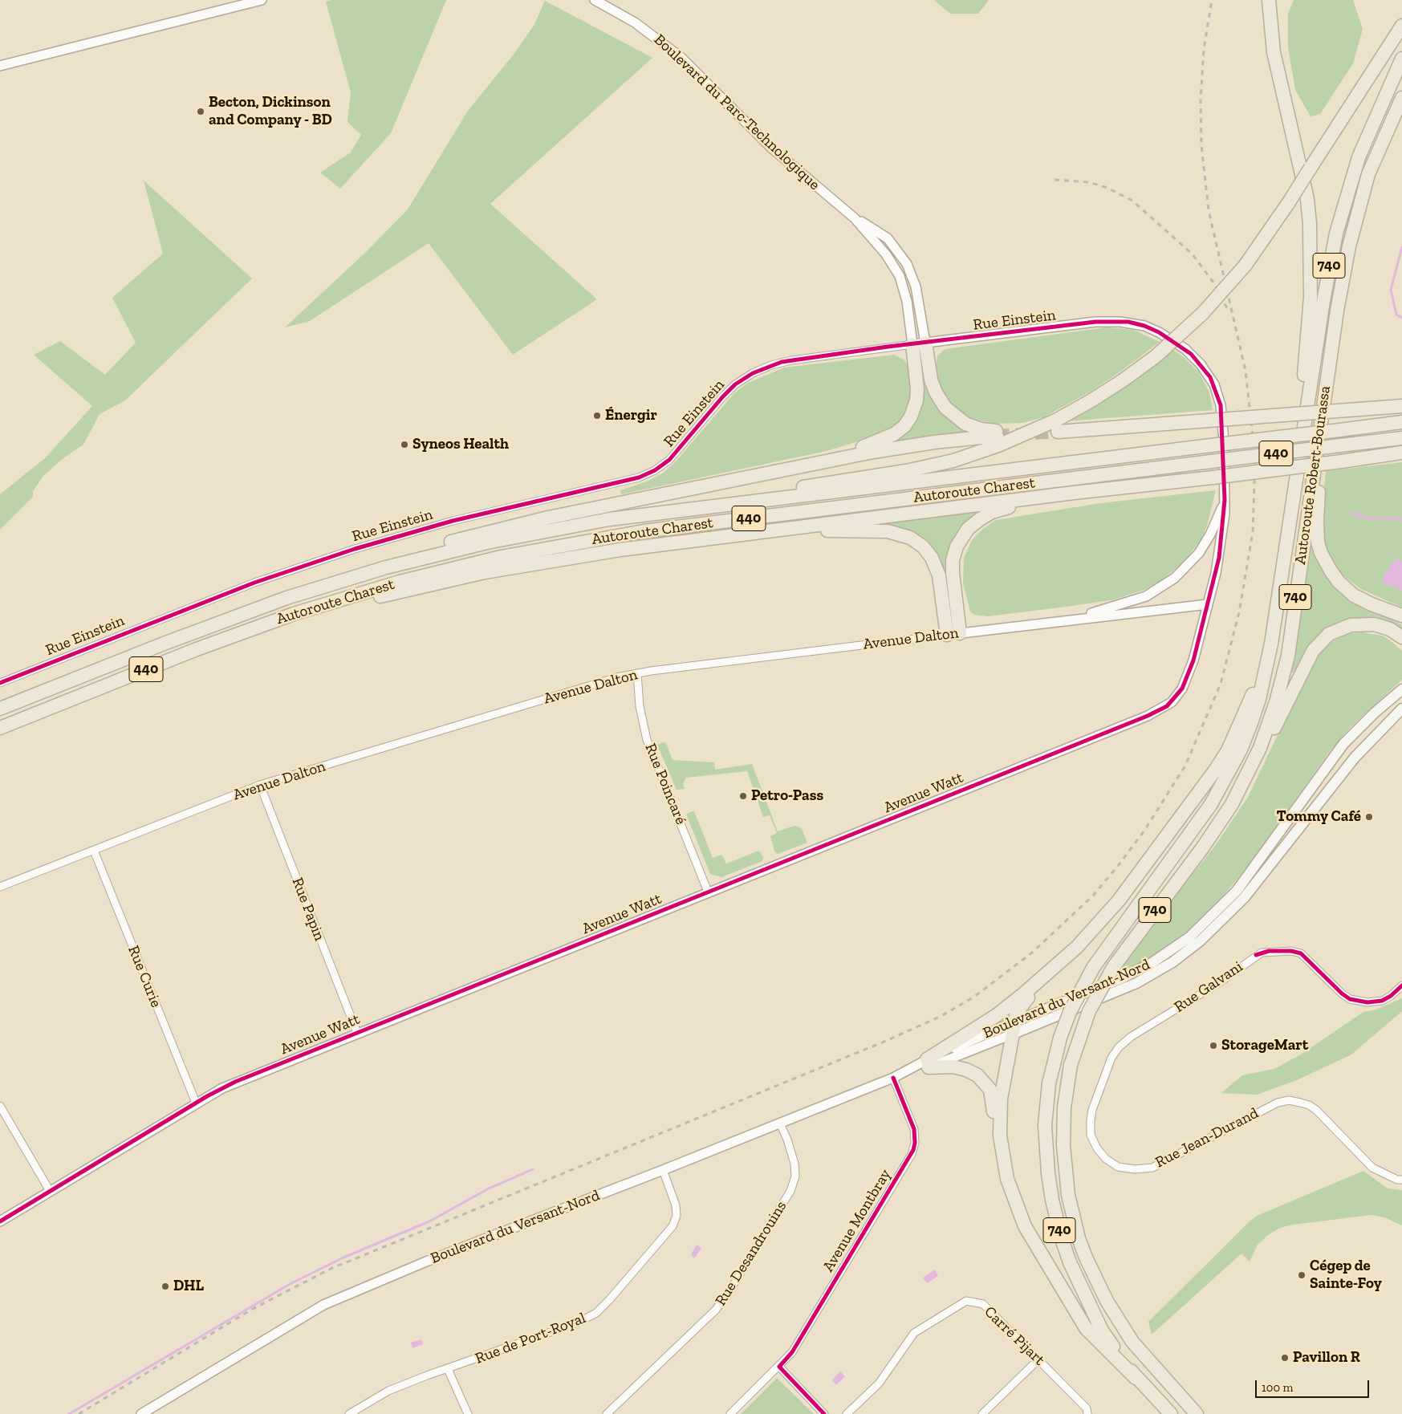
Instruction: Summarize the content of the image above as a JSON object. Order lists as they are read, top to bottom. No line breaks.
{"streets":{"highway":["740","440","Autoroute Robert-Bourassa","Autoroute Charest"],"main road":["Boulevard du Versant-Nord"],"street":["Boulevard du Parc-Technologique","Rue Einstein","Avenue Dalton","Rue Poincaré","Avenue Watt","Rue Papin","Rue Curie","Rue Galvani","Rue Jean-Durand","Avenue Montbray","Rue Desandrouins","Carré Pijart","Rue de Port-Royal"]},"crossings":[["Boulevard du Parc-Technologique","Rue Einstein"],["Rue Einstein","Avenue Dalton"],["Rue Einstein","Avenue Watt"],["Avenue Dalton","Rue Poincaré"],["Avenue Dalton","Avenue Watt"],["Avenue Dalton","Rue Papin"],["Avenue Dalton","Rue Curie"],["Rue Poincaré","Avenue Watt"],["Avenue Watt","Rue Papin"],["Avenue Watt","Rue Curie"],["Rue Galvani","Rue Jean-Durand"],["Boulevard du Versant-Nord","Avenue Montbray"],["Boulevard du Versant-Nord","Rue Desandrouins"],["Boulevard du Versant-Nord","Rue de Port-Royal"]],"places":["Becton, Dickinson and Company - BD","Énergir","Syneos Health","Petro-Pass","Tommy Café","StorageMart","Cégep de Sainte-Foy","DHL","Pavillon R"],"scale_bar":"100 m"}
